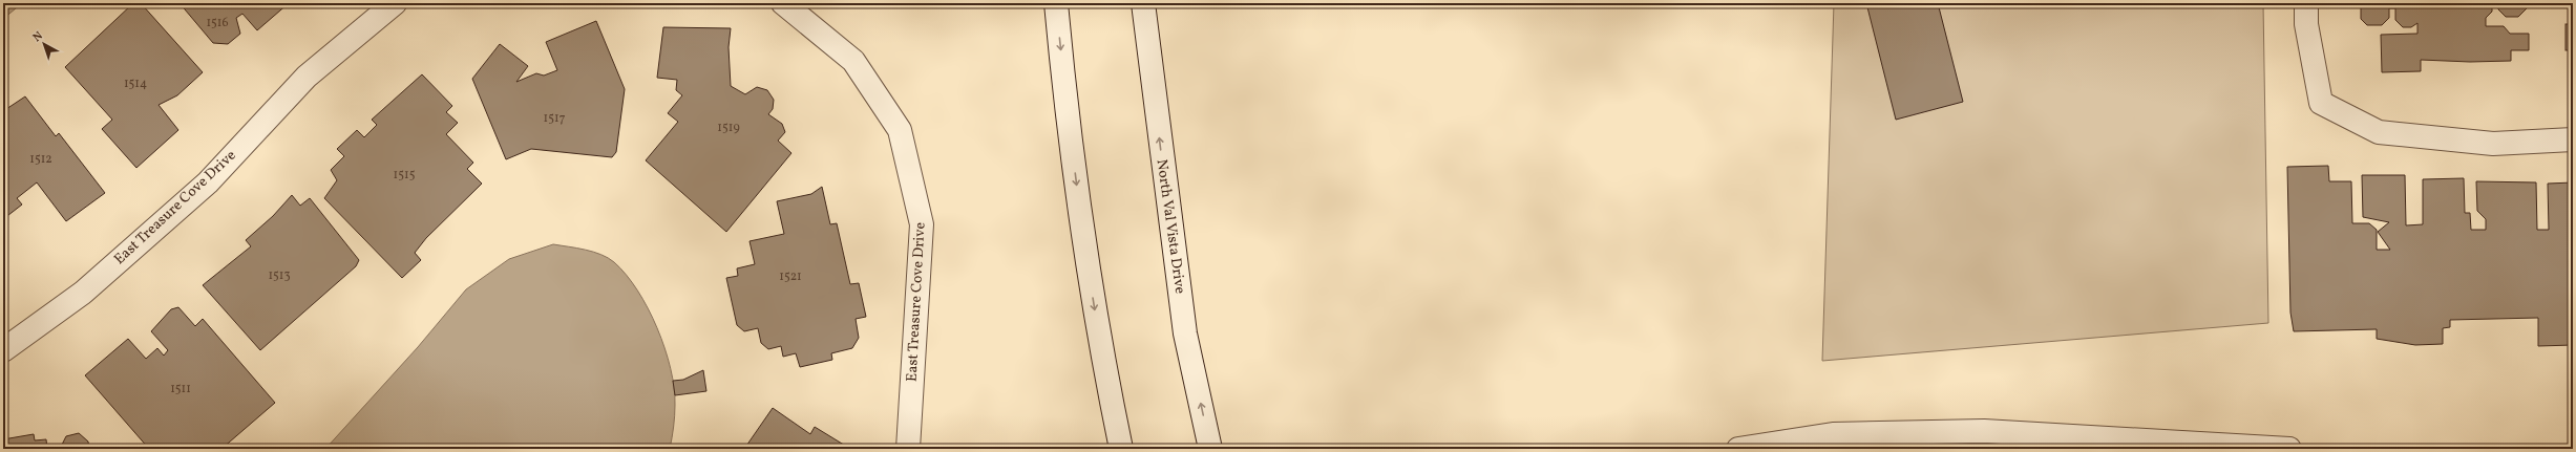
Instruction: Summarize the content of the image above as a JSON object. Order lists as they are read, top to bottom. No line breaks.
{"streets":{"street":["East Treasure Cove Drive","North Val Vista Drive"]},"house_numbers":["1516","1514","1517","1519","1512","1515","1513","1521","1511"],"north":"top left"}
